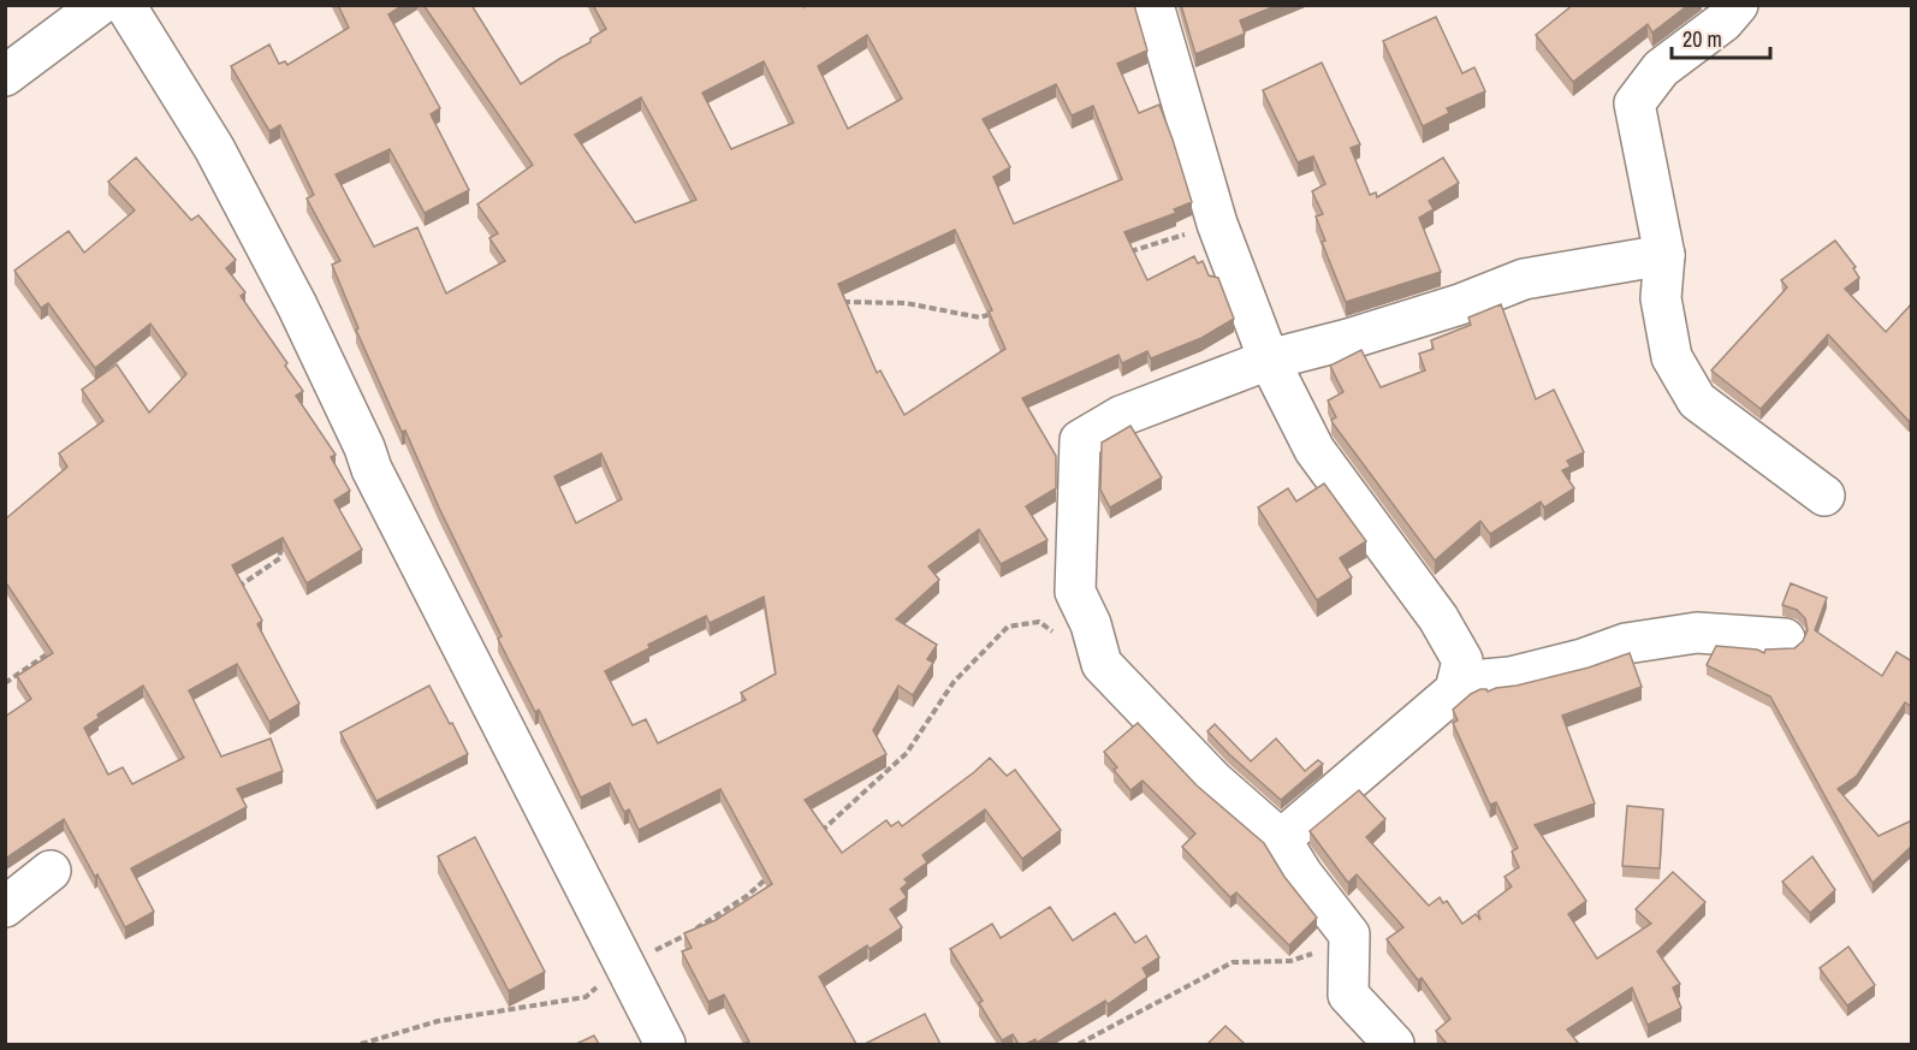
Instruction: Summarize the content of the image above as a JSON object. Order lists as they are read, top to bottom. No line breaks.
{"scale_bar":"20 m"}
